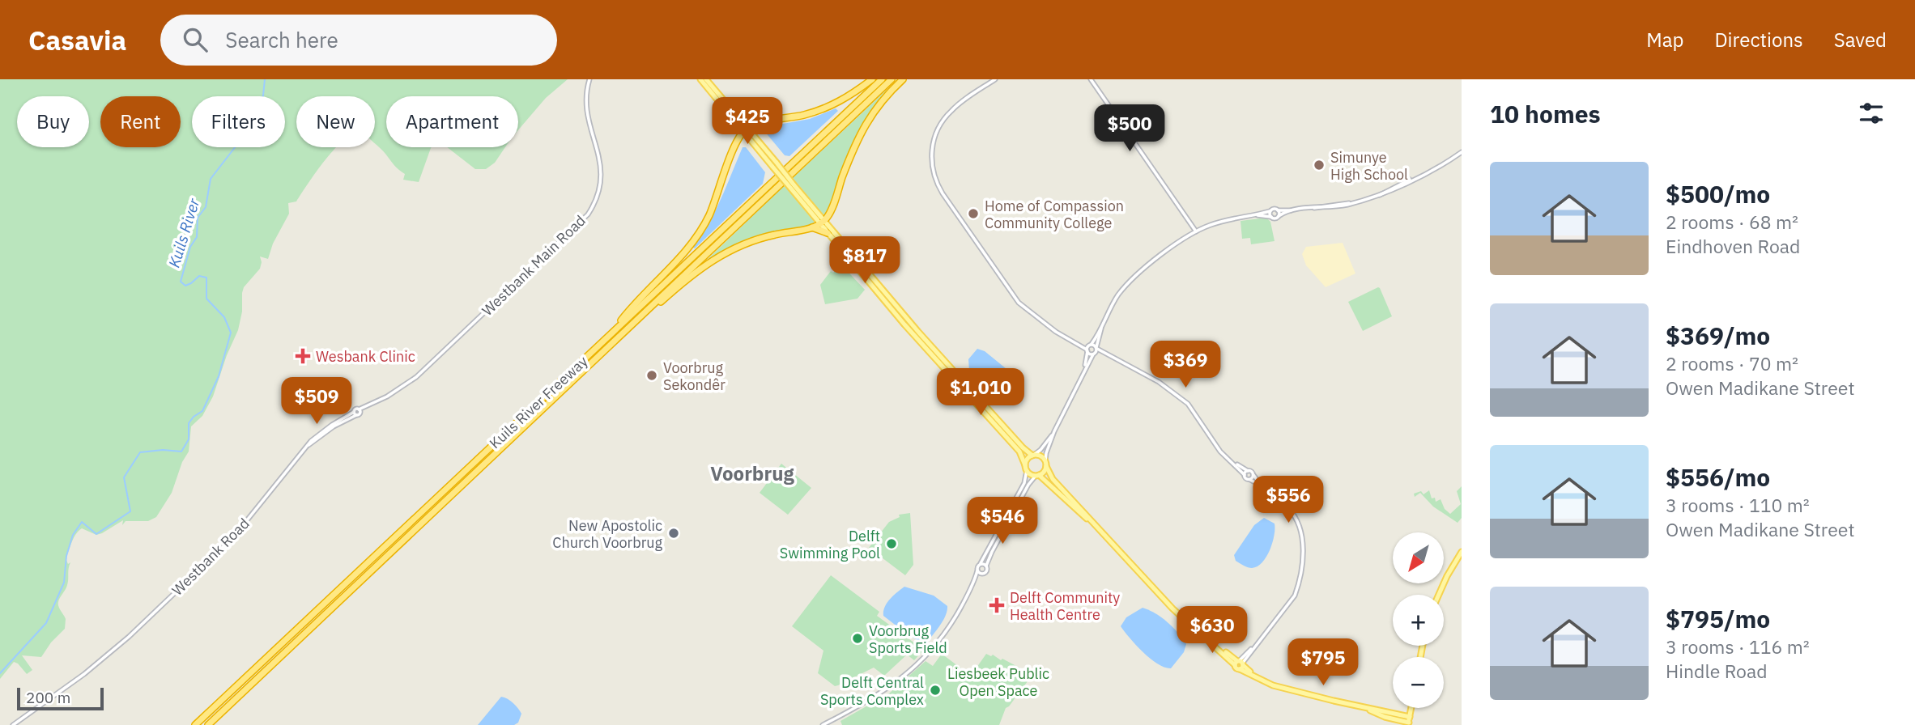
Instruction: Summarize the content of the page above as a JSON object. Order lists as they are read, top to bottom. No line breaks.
{"streets":{"highway":["Kuils River Freeway"],"street":["Westbank Main Road","Westbank Road"]},"crossings":[["Westbank Main Road","Westbank Road"]],"districts":["Voorbrug"],"water":["Kuils River"],"parks":["Liesbeek Public Open Space"],"places":{"other":["Simunye High School","Home of Compassion Community College","Voorbrug Sekondêr","New Apostolic Church Voorbrug","Delft Swimming Pool","Voorbrug Sports Field","Delft Central Sports Complex"],"health":["Wesbank Clinic","Delft Community Health Centre"]},"scale_bar":"200 m","north":"bottom left","page":{"header":"Casavia","search":"Search here","nav":["Map","Directions","Saved"],"heading":"10 homes","chip":["Buy","Rent","Filters","New","Apartment"],"price":["$425","$500","$817","$369","$1,010","$509","$556","$546","$630","$795"],"list":[{"name":"$500/mo","note":"2 rooms · 68 m² · Eindhoven Road"},{"name":"$369/mo","note":"2 rooms · 70 m² · Owen Madikane Street"},{"name":"$556/mo","note":"3 rooms · 110 m² · Owen Madikane Street"},{"name":"$795/mo","note":"3 rooms · 116 m² · Hindle Road"}],"map_buttons":["+","−"],"scale":"200 m"}}
